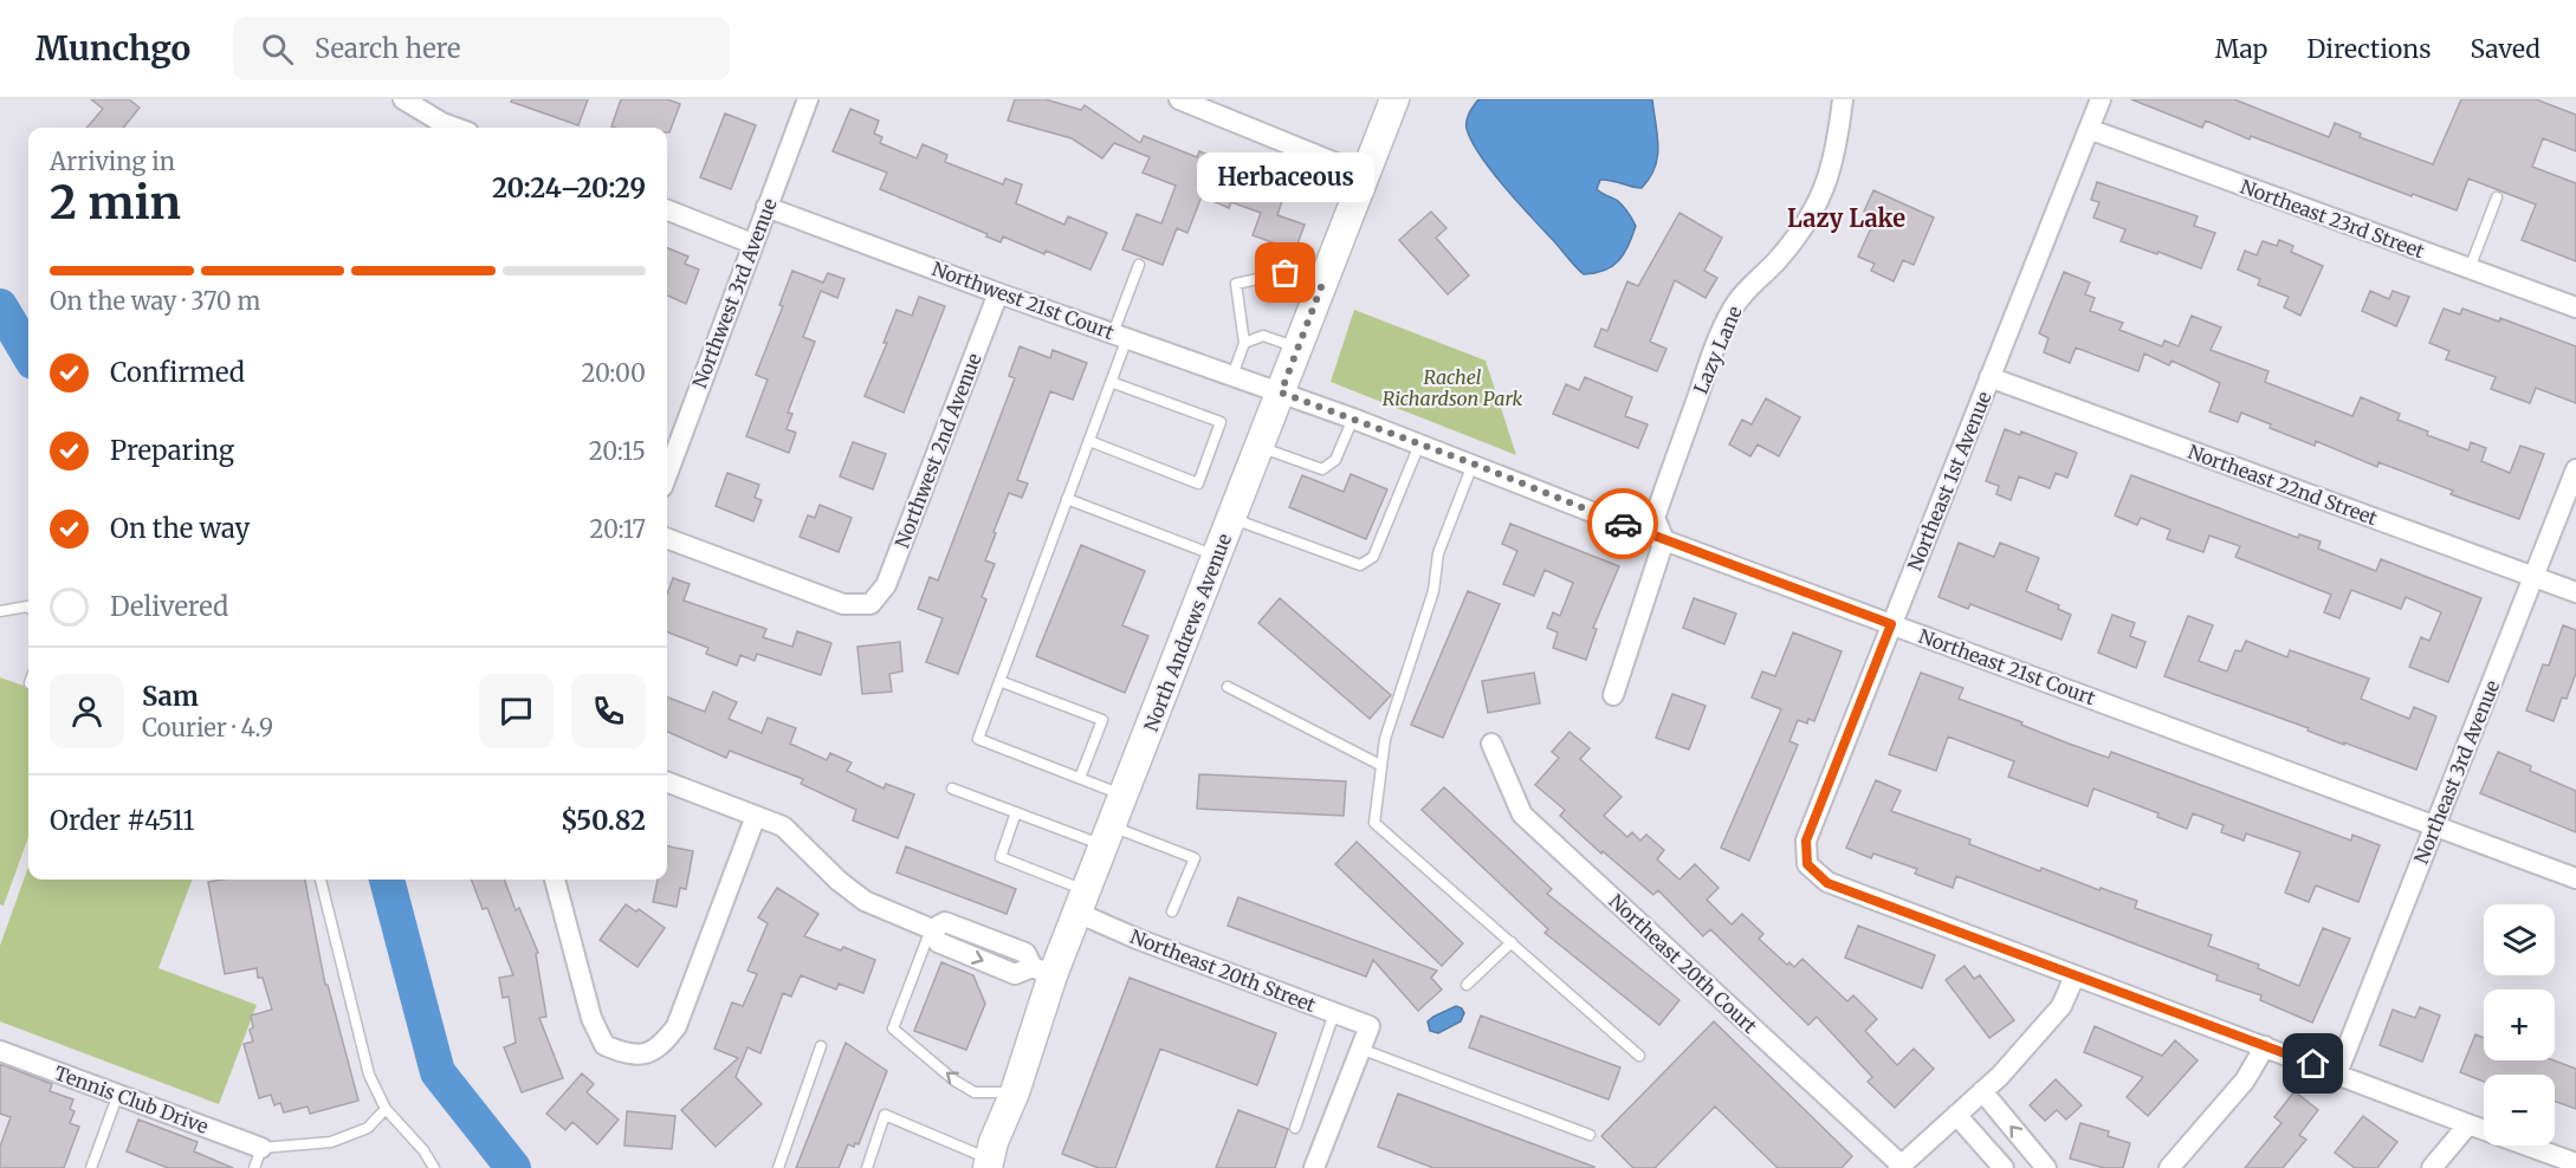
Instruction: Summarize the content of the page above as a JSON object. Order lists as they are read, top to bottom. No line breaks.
{"streets":{"main road":["North Andrews Avenue"],"street":["Northeast 23rd Street","Northwest 3rd Avenue","Northwest 21st Court","Lazy Lane","Northwest 2nd Avenue","Northeast 1st Avenue","Northeast 22nd Street","Northeast 21st Court","Northeast 3rd Avenue","Northeast 20th Court","Northeast 20th Street","Tennis Club Drive"]},"crossings":[["Northeast 23rd Street","Northeast 1st Avenue"],["Northwest 3rd Avenue","Northwest 21st Court"],["Northwest 21st Court","Northwest 2nd Avenue"],["Northwest 21st Court","North Andrews Avenue"],["Northwest 21st Court","Northeast 21st Court"],["Lazy Lane","Northeast 21st Court"],["Northeast 1st Avenue","Northeast 22nd Street"],["Northeast 1st Avenue","Northeast 21st Court"],["Northeast 22nd Street","Northeast 3rd Avenue"],["North Andrews Avenue","Northeast 21st Court"],["North Andrews Avenue","Northeast 20th Street"],["Northeast 21st Court","Northeast 3rd Avenue"]],"districts":["Lazy Lake"],"parks":["Rachel Richardson Park"],"places":["Herbaceous"],"page":{"header":"Munchgo","search":"Search here","nav":["Map","Directions","Saved"],"heading":["2 min","Arriving in","20:24–20:29"],"panel":["Sam","Courier · 4.9","Order #4511","$50.82"],"bubble":"Herbaceous","bar":"On the way · 370 m","list":[["Confirmed","20:00"],["Preparing","20:15"],["On the way","20:17"],"Delivered"],"map_buttons":["+","−"]}}
